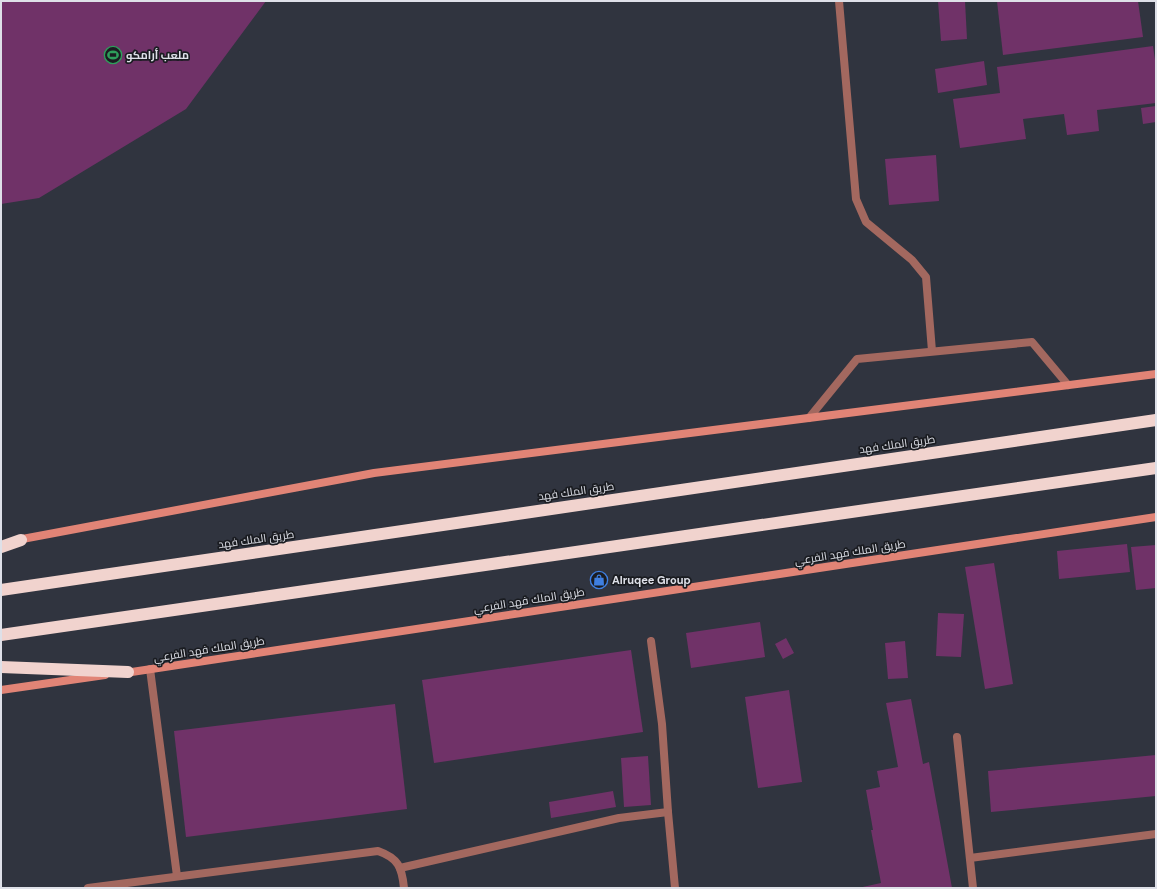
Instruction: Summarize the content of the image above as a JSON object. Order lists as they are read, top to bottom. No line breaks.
{"streets":{"highway":["طريق الملك فهد"],"main road":["طريق الملك فهد الفرعي"]},"places":{"sports":["ملعب أرامكو"],"shop":["Alruqee Group"]}}
